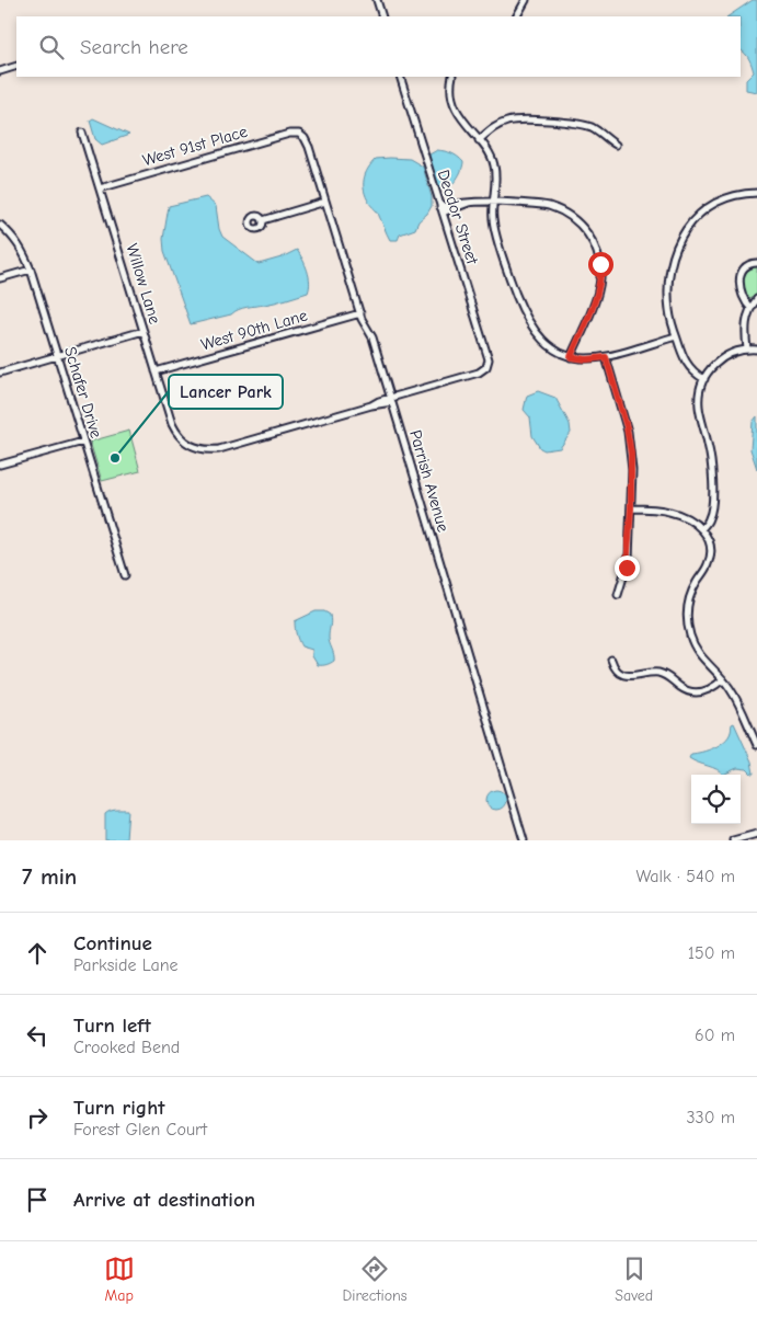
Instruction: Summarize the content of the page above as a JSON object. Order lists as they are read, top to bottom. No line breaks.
{"streets":{"street":["West 91st Place","Deodor Street","Willow Lane","West 90th Lane","Schafer Drive","Parrish Avenue"]},"crossings":[["West 91st Place","Willow Lane"],["West 91st Place","Parrish Avenue"],["Deodor Street","Willow Lane"],["Deodor Street","Parrish Avenue"],["Willow Lane","West 90th Lane"],["Willow Lane","Parrish Avenue"],["West 90th Lane","Parrish Avenue"]],"places":["Lancer Park"],"page":{"search":"Search here","heading":["7 min","Walk · 540 m"],"list":[["Continue","Parkside Lane","150 m"],["Turn left","Crooked Bend","60 m"],["Turn right","Forest Glen Court","330 m"],"Arrive at destination"],"nav":["Map","Directions","Saved"]}}
